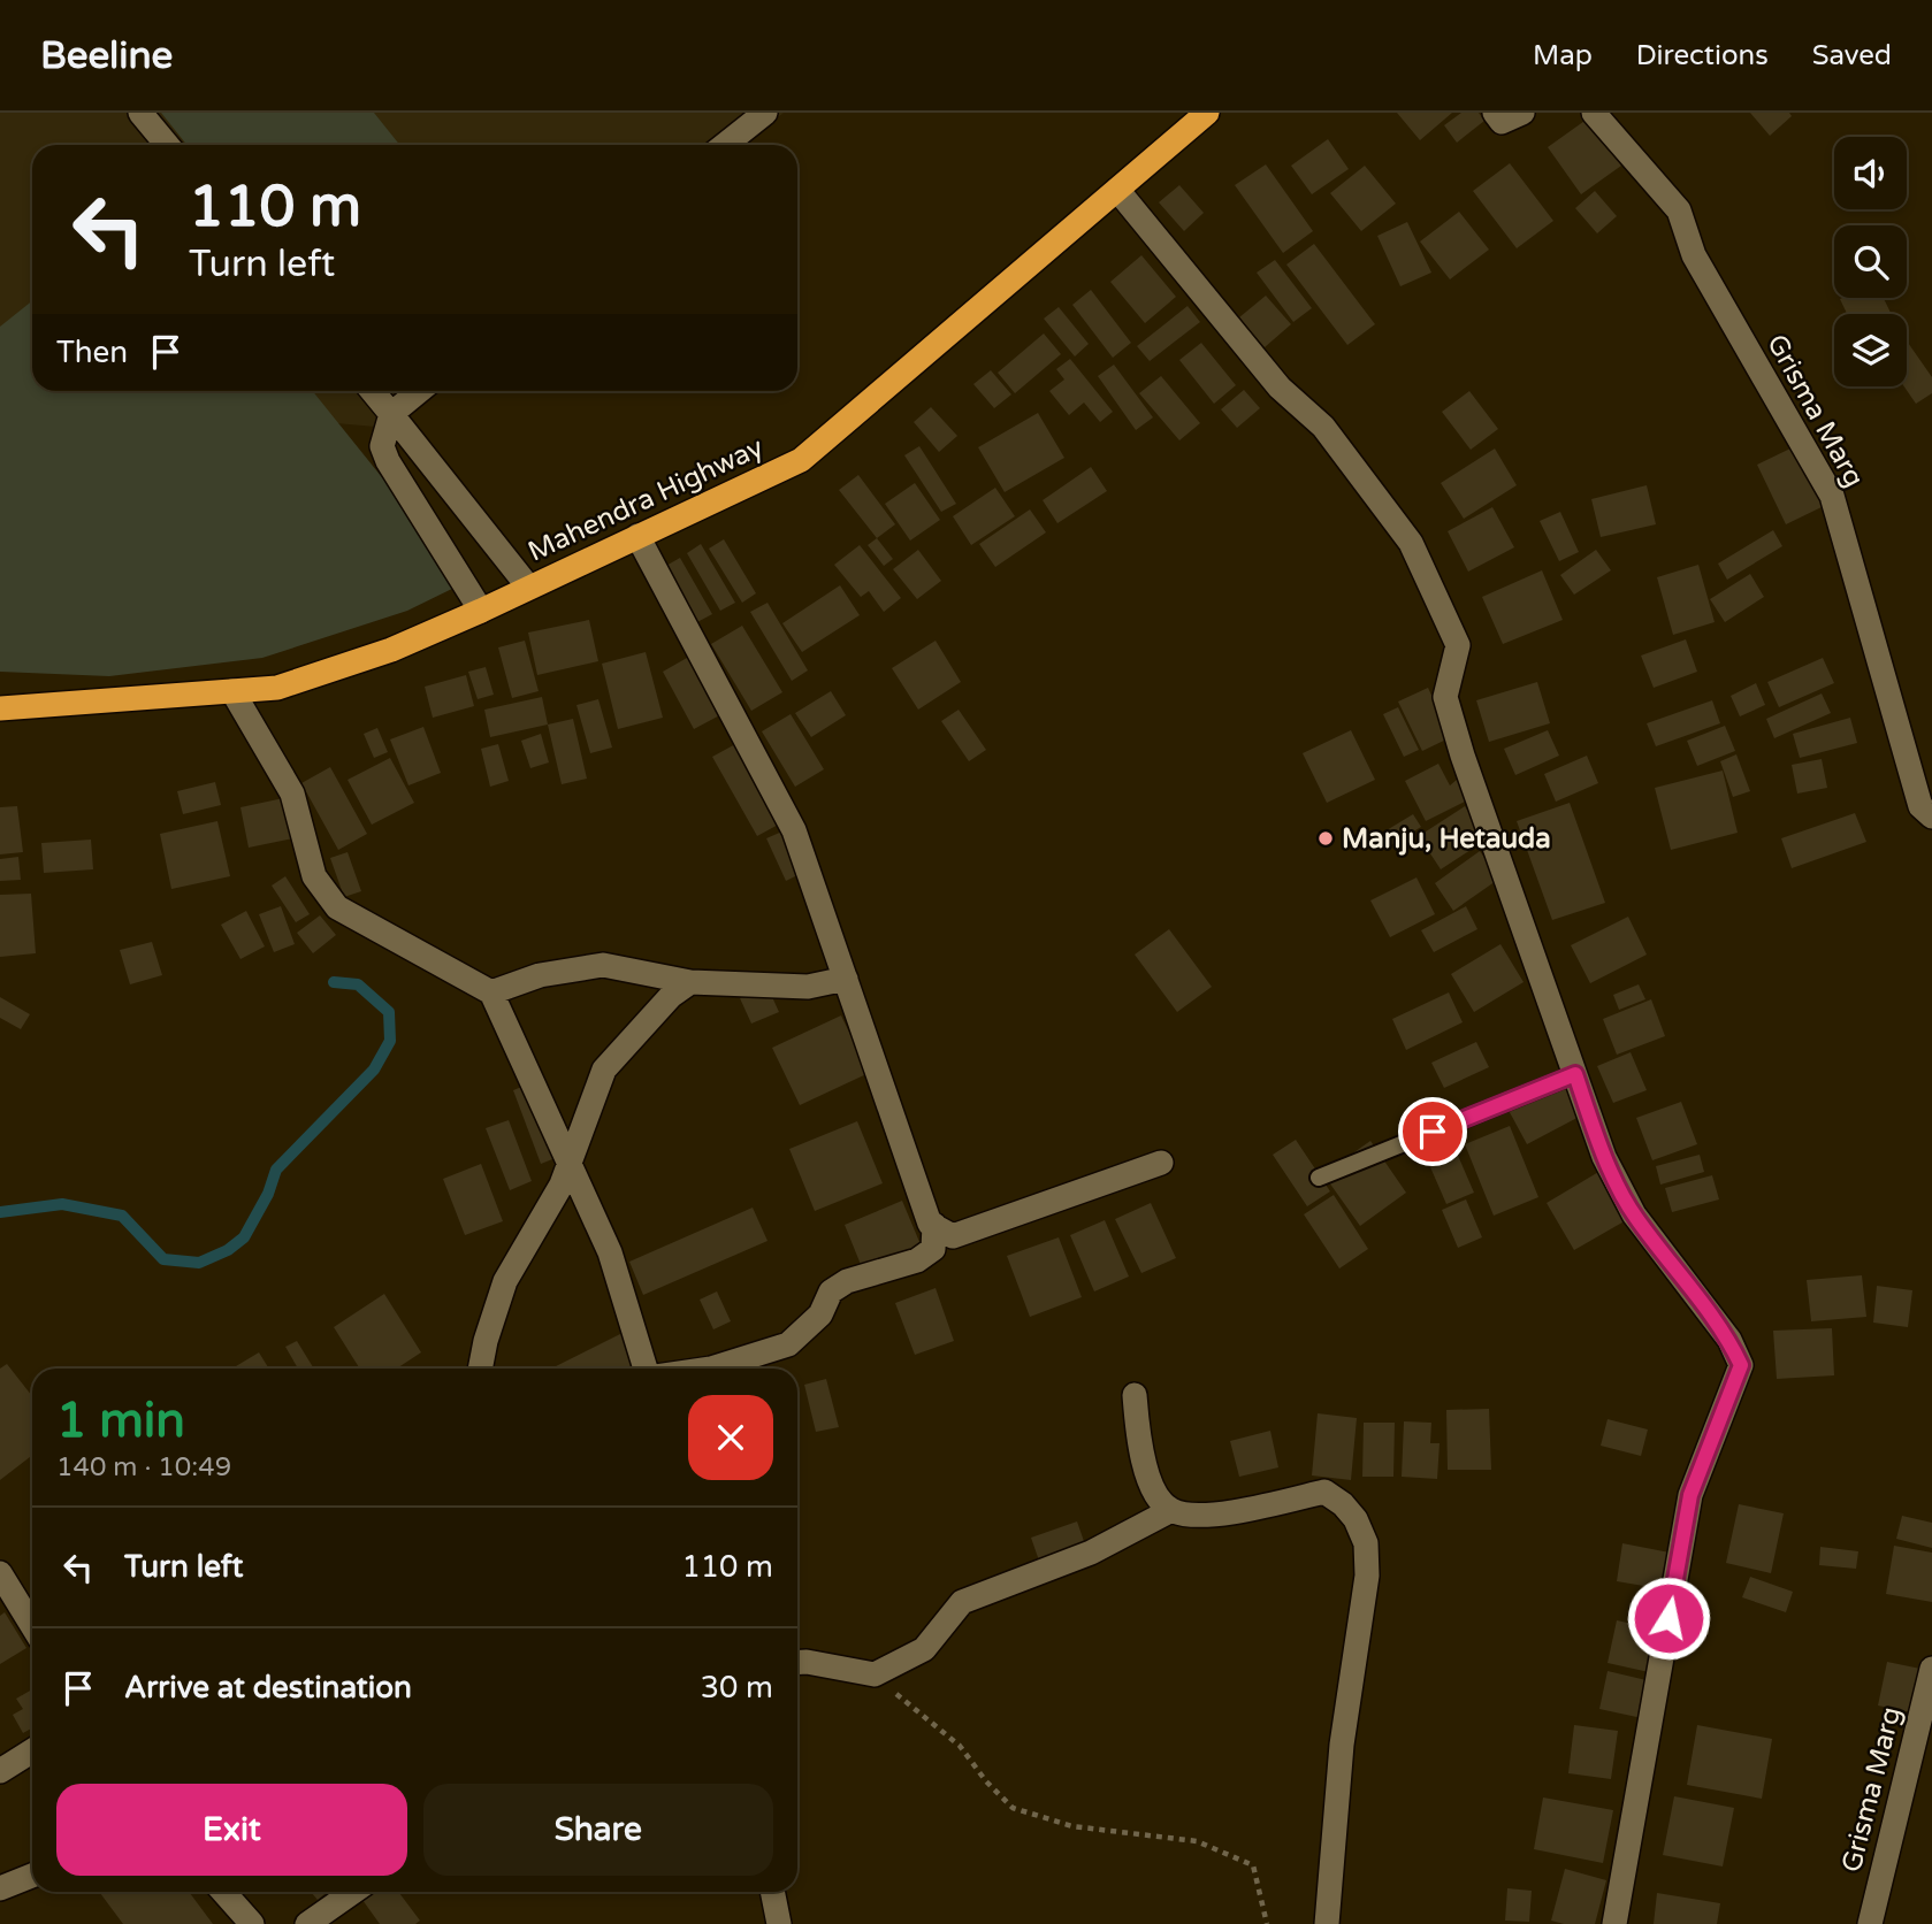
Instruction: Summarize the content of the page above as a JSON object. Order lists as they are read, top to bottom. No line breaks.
{"streets":{"highway":["Mahendra Highway"],"street":["Grisma Marg"]},"places":["Manju, Hetauda"],"page":{"header":"Beeline","nav":["Map","Directions","Saved"],"turn":["110 m","Turn left"],"then":"Then","heading":["1 min","140 m · 10:49"],"list":[{"name":"Turn left","value":"110 m"},{"name":"Arrive at destination","value":"30 m"}],"buttons":["Exit","Share"]}}
